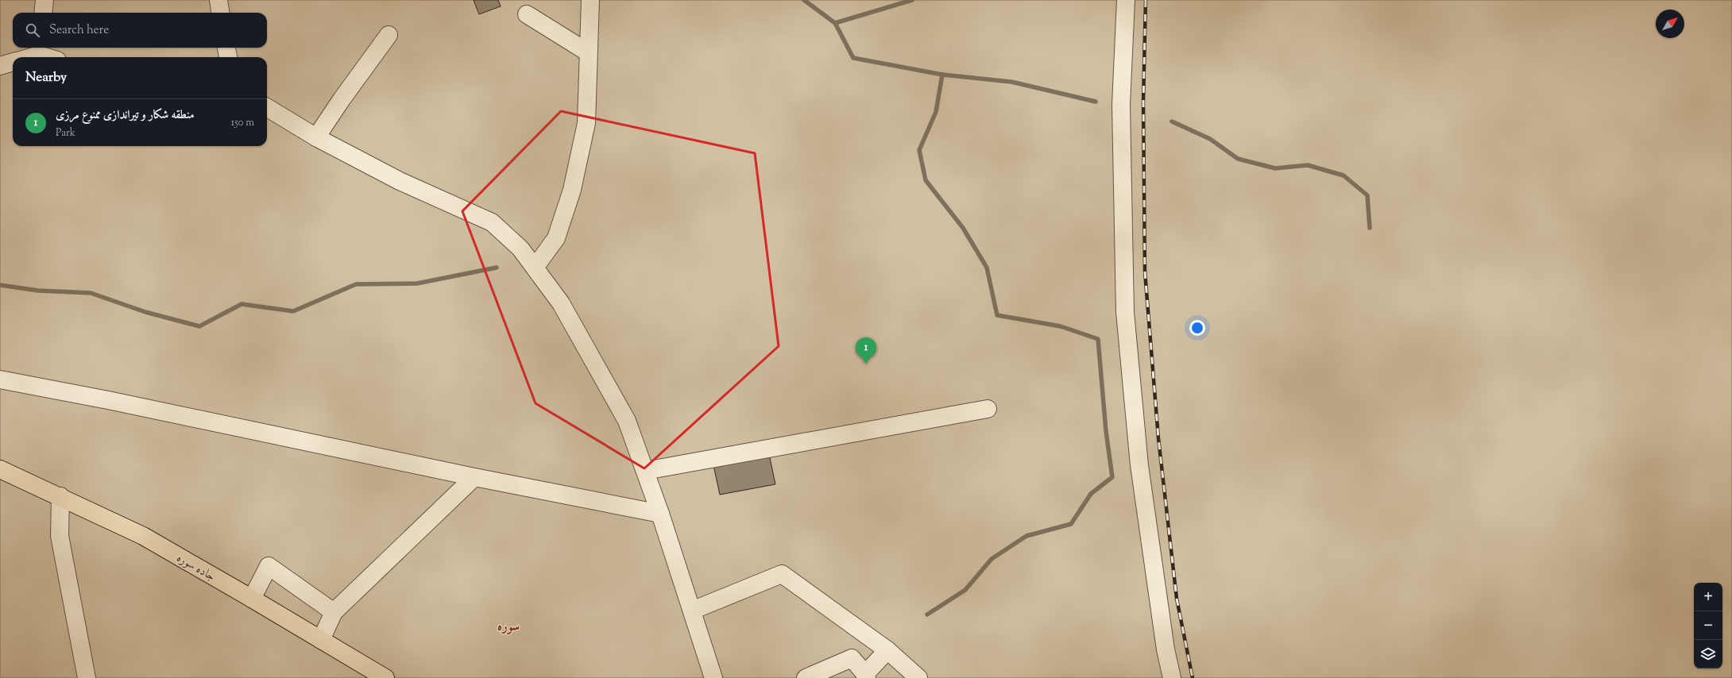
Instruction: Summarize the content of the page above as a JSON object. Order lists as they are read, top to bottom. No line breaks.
{"streets":{"main road":["جاده سوره"]},"districts":["سوره"],"north":"top right","page":{"search":"Search here","heading":"Nearby","list":[{"mark":"1","name":"منطقه شکار و تیراندازی ممنوع مرزی","note":"Park","value":"150 m"}],"pins":"1","map_buttons":["+","−"]}}
